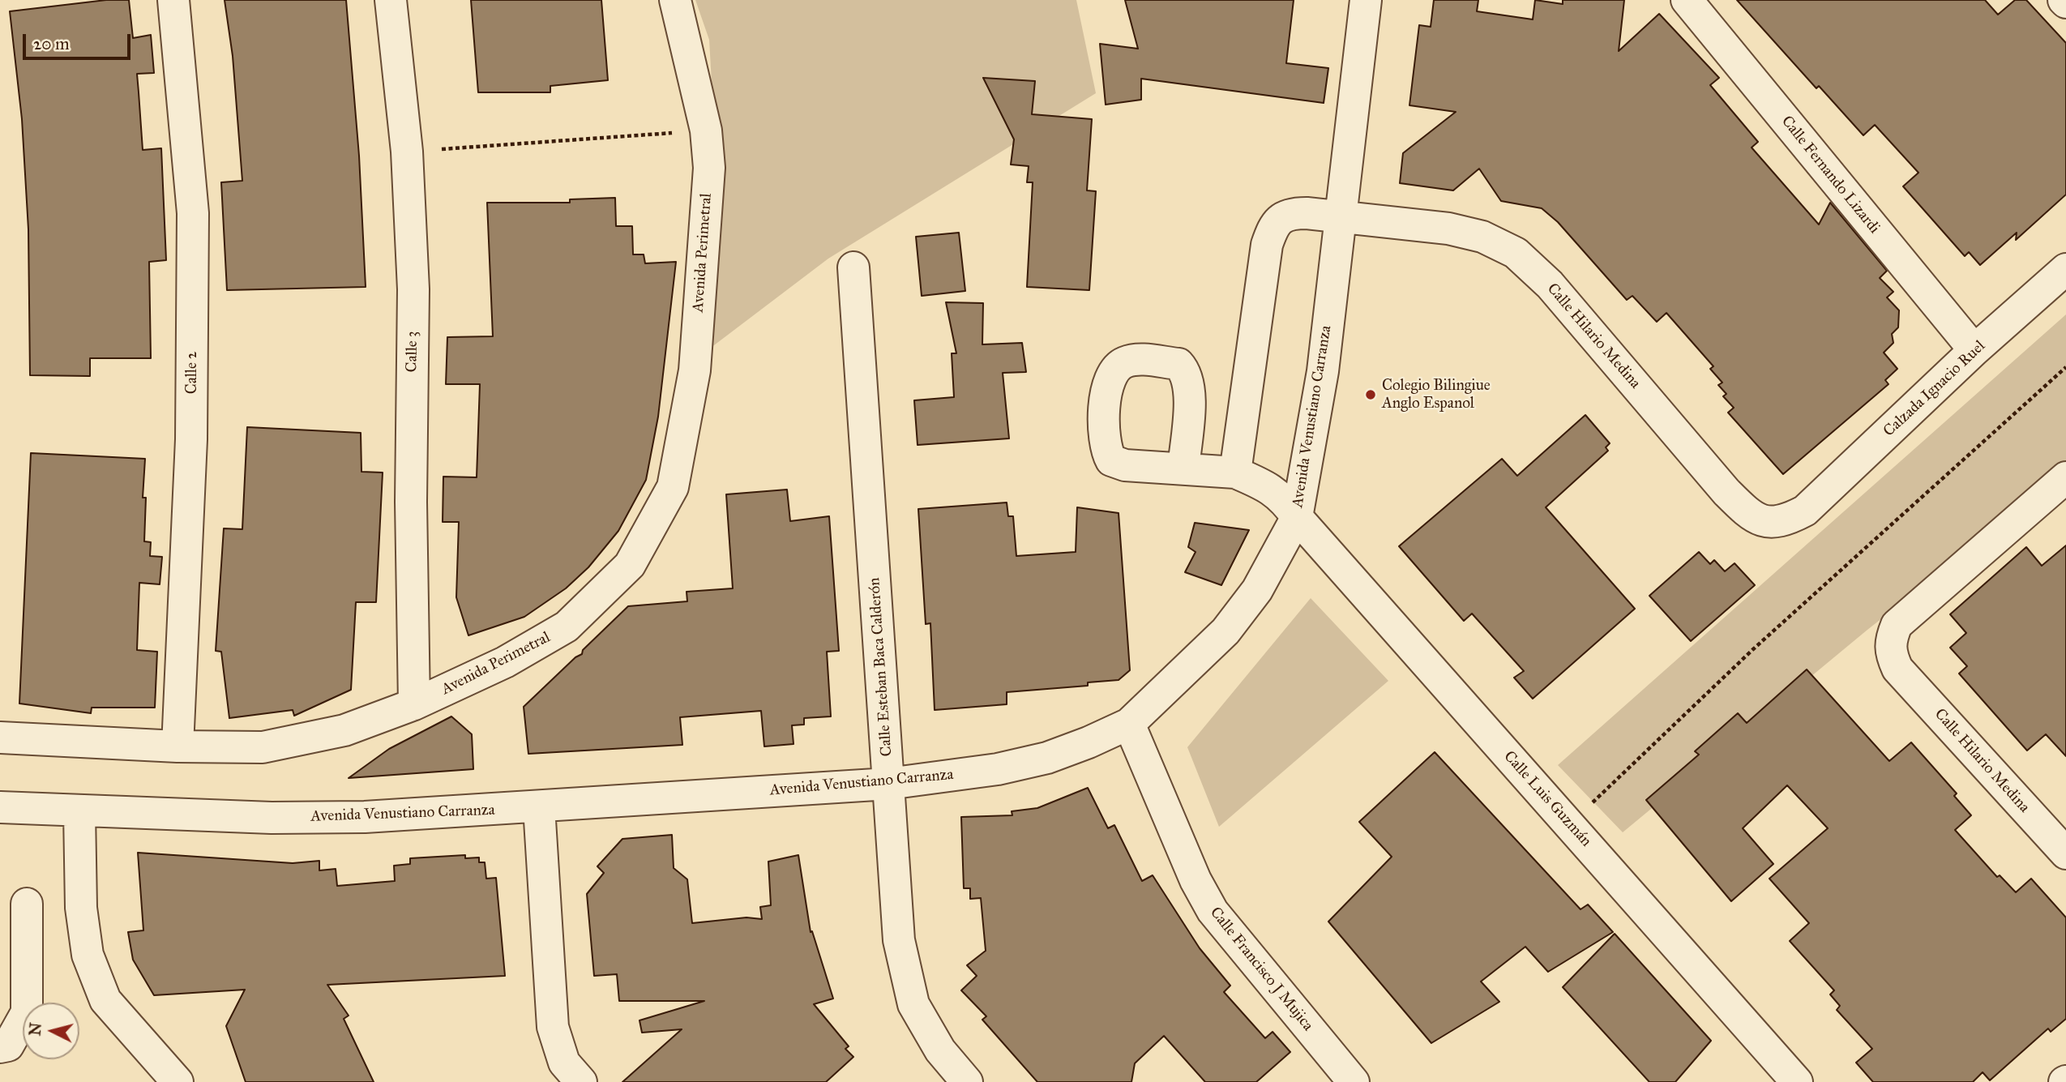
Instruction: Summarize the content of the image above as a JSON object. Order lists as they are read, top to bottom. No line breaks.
{"streets":{"street":["Calle Fernando Lizardi","Avenida Perimetral","Calle Hilario Medina","Calle 3","Calle 2","Calzada Ignacio Ruel","Avenida Venustiano Carranza","Calle Esteban Baca Calderón","Calle Luis Guzmán","Calle Francisco J Mujica"]},"crossings":[["Calle Fernando Lizardi","Calzada Ignacio Ruel"],["Avenida Perimetral","Calle 3"],["Avenida Perimetral","Calle 2"],["Calle Hilario Medina","Calzada Ignacio Ruel"],["Calle Hilario Medina","Avenida Venustiano Carranza"],["Calle Hilario Medina","Calle Luis Guzmán"],["Avenida Venustiano Carranza","Calle Esteban Baca Calderón"],["Avenida Venustiano Carranza","Calle Luis Guzmán"],["Avenida Venustiano Carranza","Calle Francisco J Mujica"]],"places":["Colegio Bilingiue Anglo Espanol"],"scale_bar":"20 m","north":"left"}
